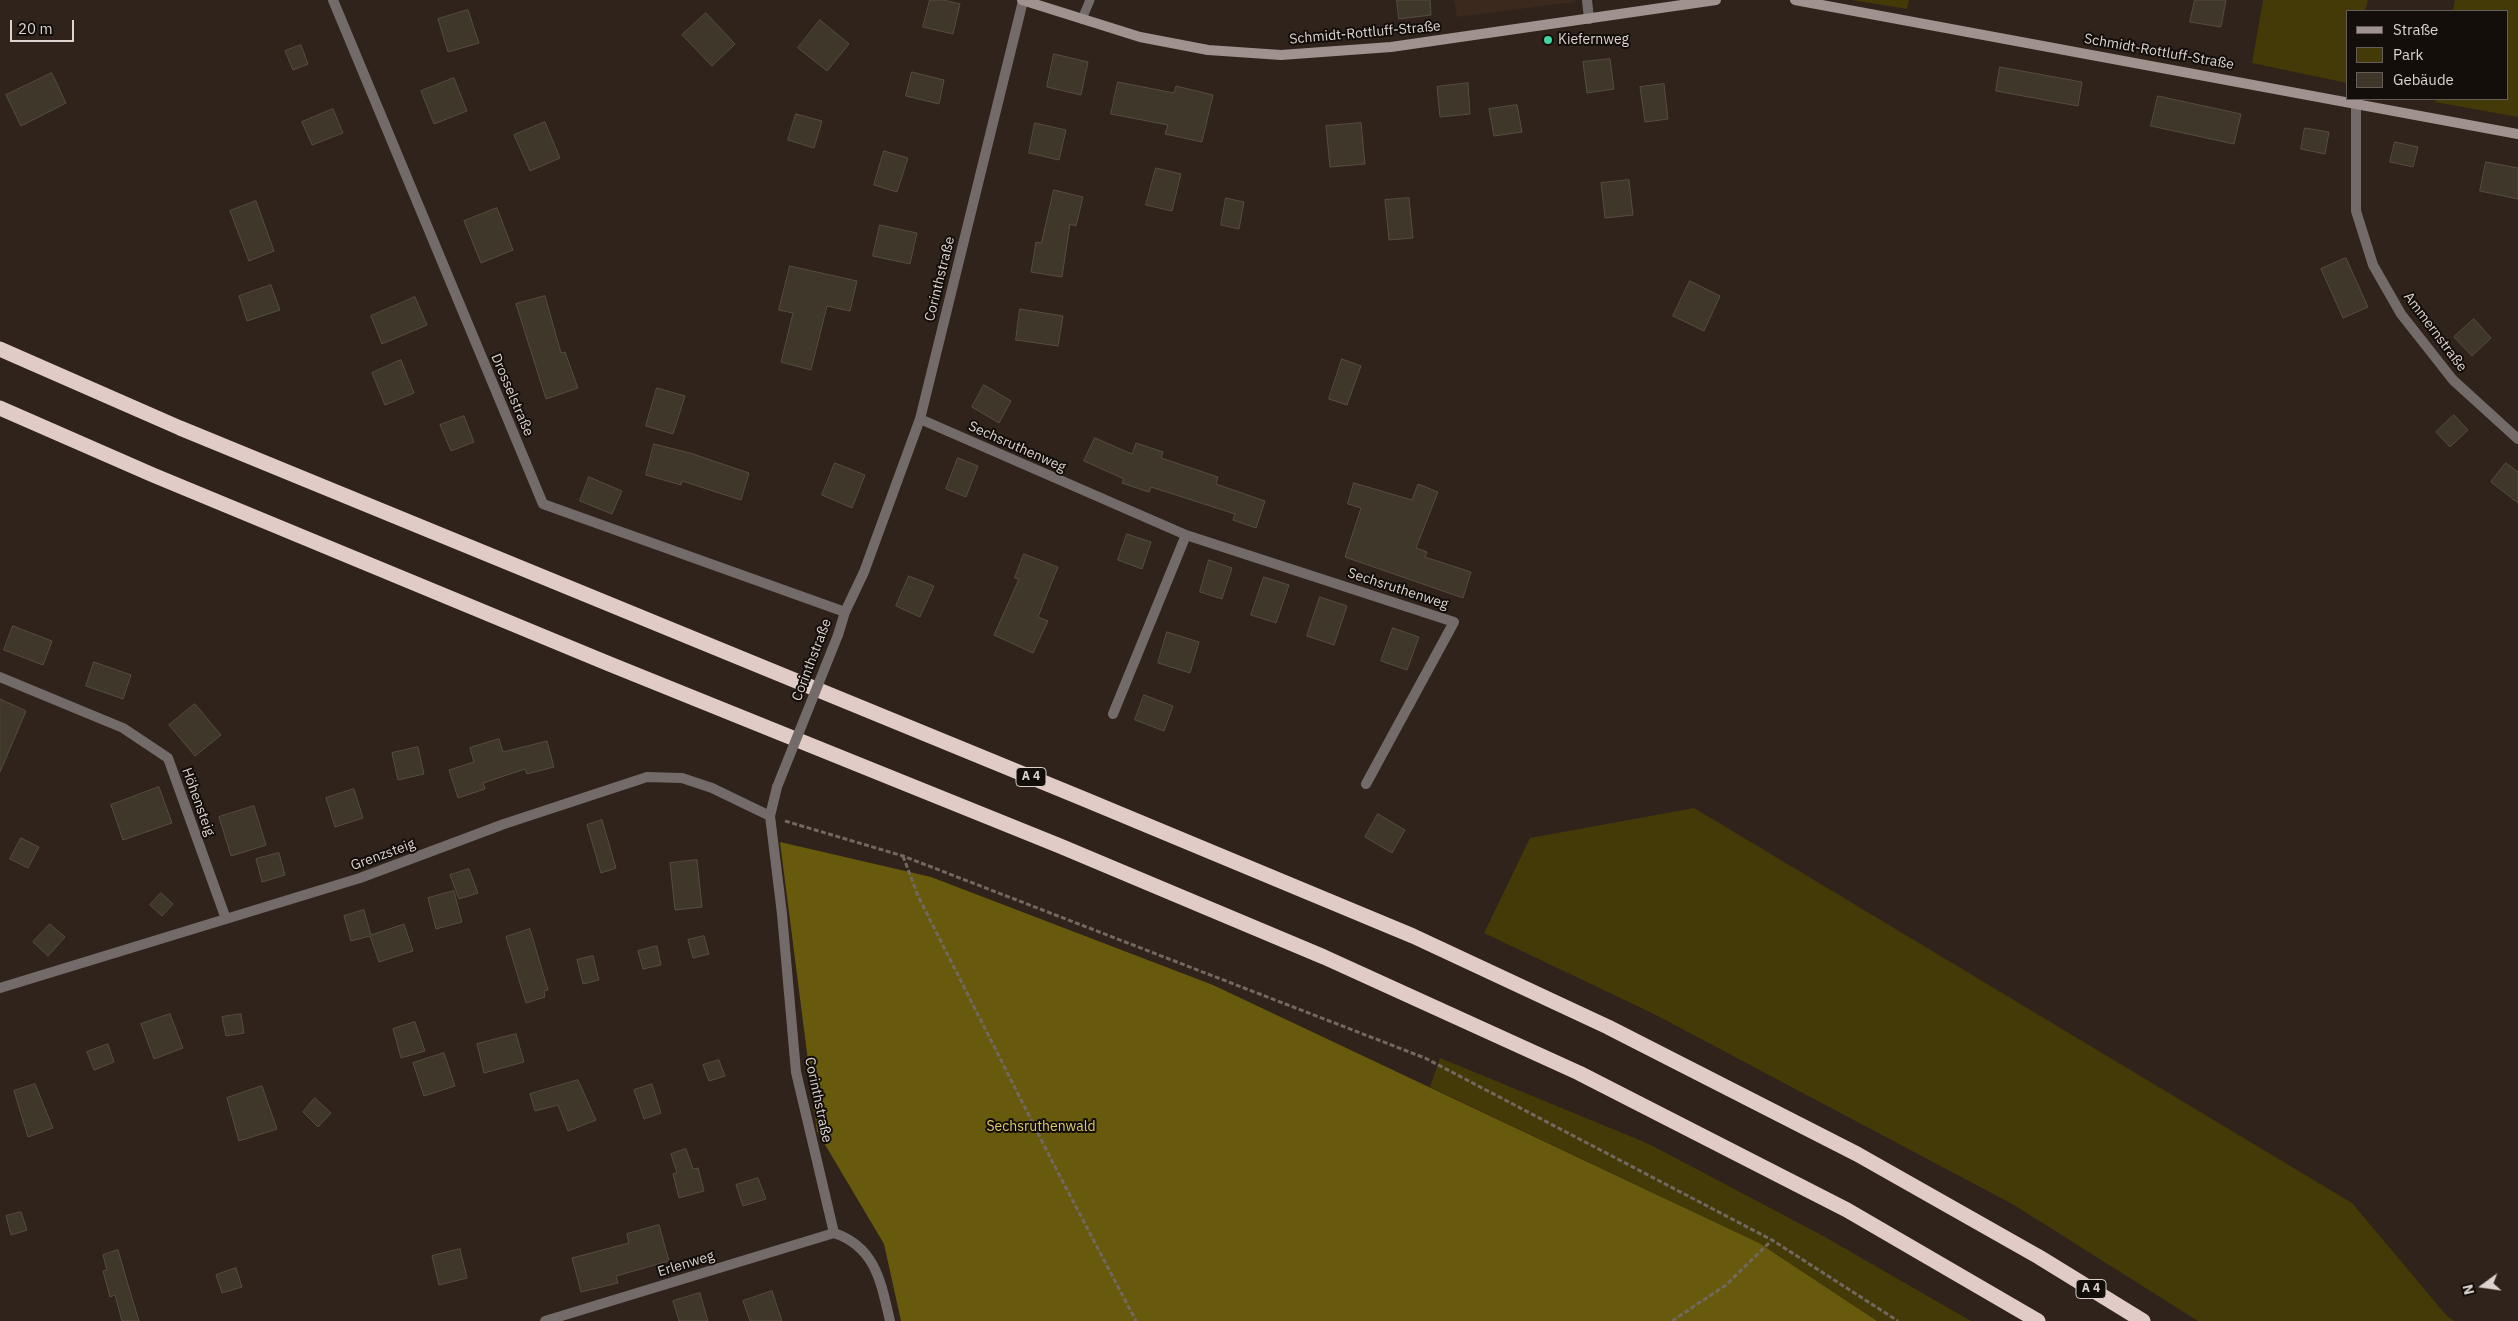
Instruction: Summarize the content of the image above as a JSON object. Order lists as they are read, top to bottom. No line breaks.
{"streets":{"highway":["A 4"],"street":["Schmidt-Rottluff-Straße","Corinthstraße","Ammernstraße","Drosselstraße","Sechsruthenweg","Höhensteig","Grenzsteig","Erlenweg"]},"crossings":[["Schmidt-Rottluff-Straße","Corinthstraße"],["Schmidt-Rottluff-Straße","Ammernstraße"],["Corinthstraße","Drosselstraße"],["Corinthstraße","Sechsruthenweg"],["Corinthstraße","Grenzsteig"],["Corinthstraße","Erlenweg"],["Höhensteig","Grenzsteig"]],"parks":["Sechsruthenwald"],"places":["Kiefernweg"],"legend":["Straße","Park","Gebäude"],"scale_bar":"20 m","north":"left"}
